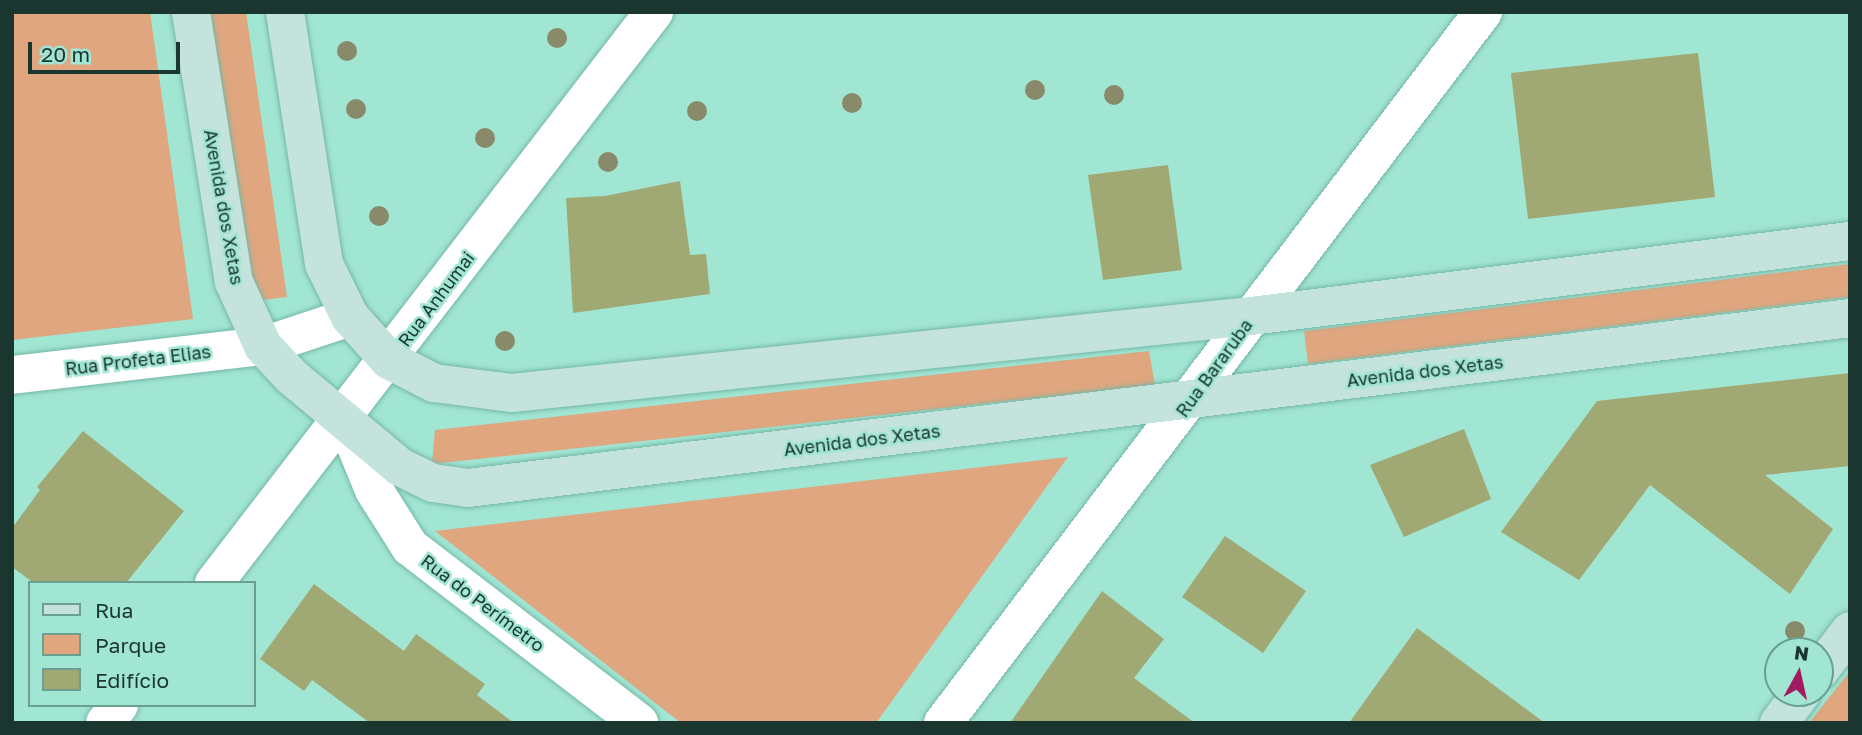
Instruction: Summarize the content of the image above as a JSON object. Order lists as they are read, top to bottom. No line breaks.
{"streets":{"street":["Avenida dos Xetas","Rua Anhumai","Rua Profeta Elias","Rua Bararuba","Rua do Perímetro"]},"crossings":[["Avenida dos Xetas","Rua Anhumai"],["Avenida dos Xetas","Rua Profeta Elias"],["Avenida dos Xetas","Rua Bararuba"],["Avenida dos Xetas","Rua do Perímetro"],["Rua Anhumai","Rua do Perímetro"]],"legend":["Rua","Parque","Edifício"],"scale_bar":"20 m","north":"top"}
